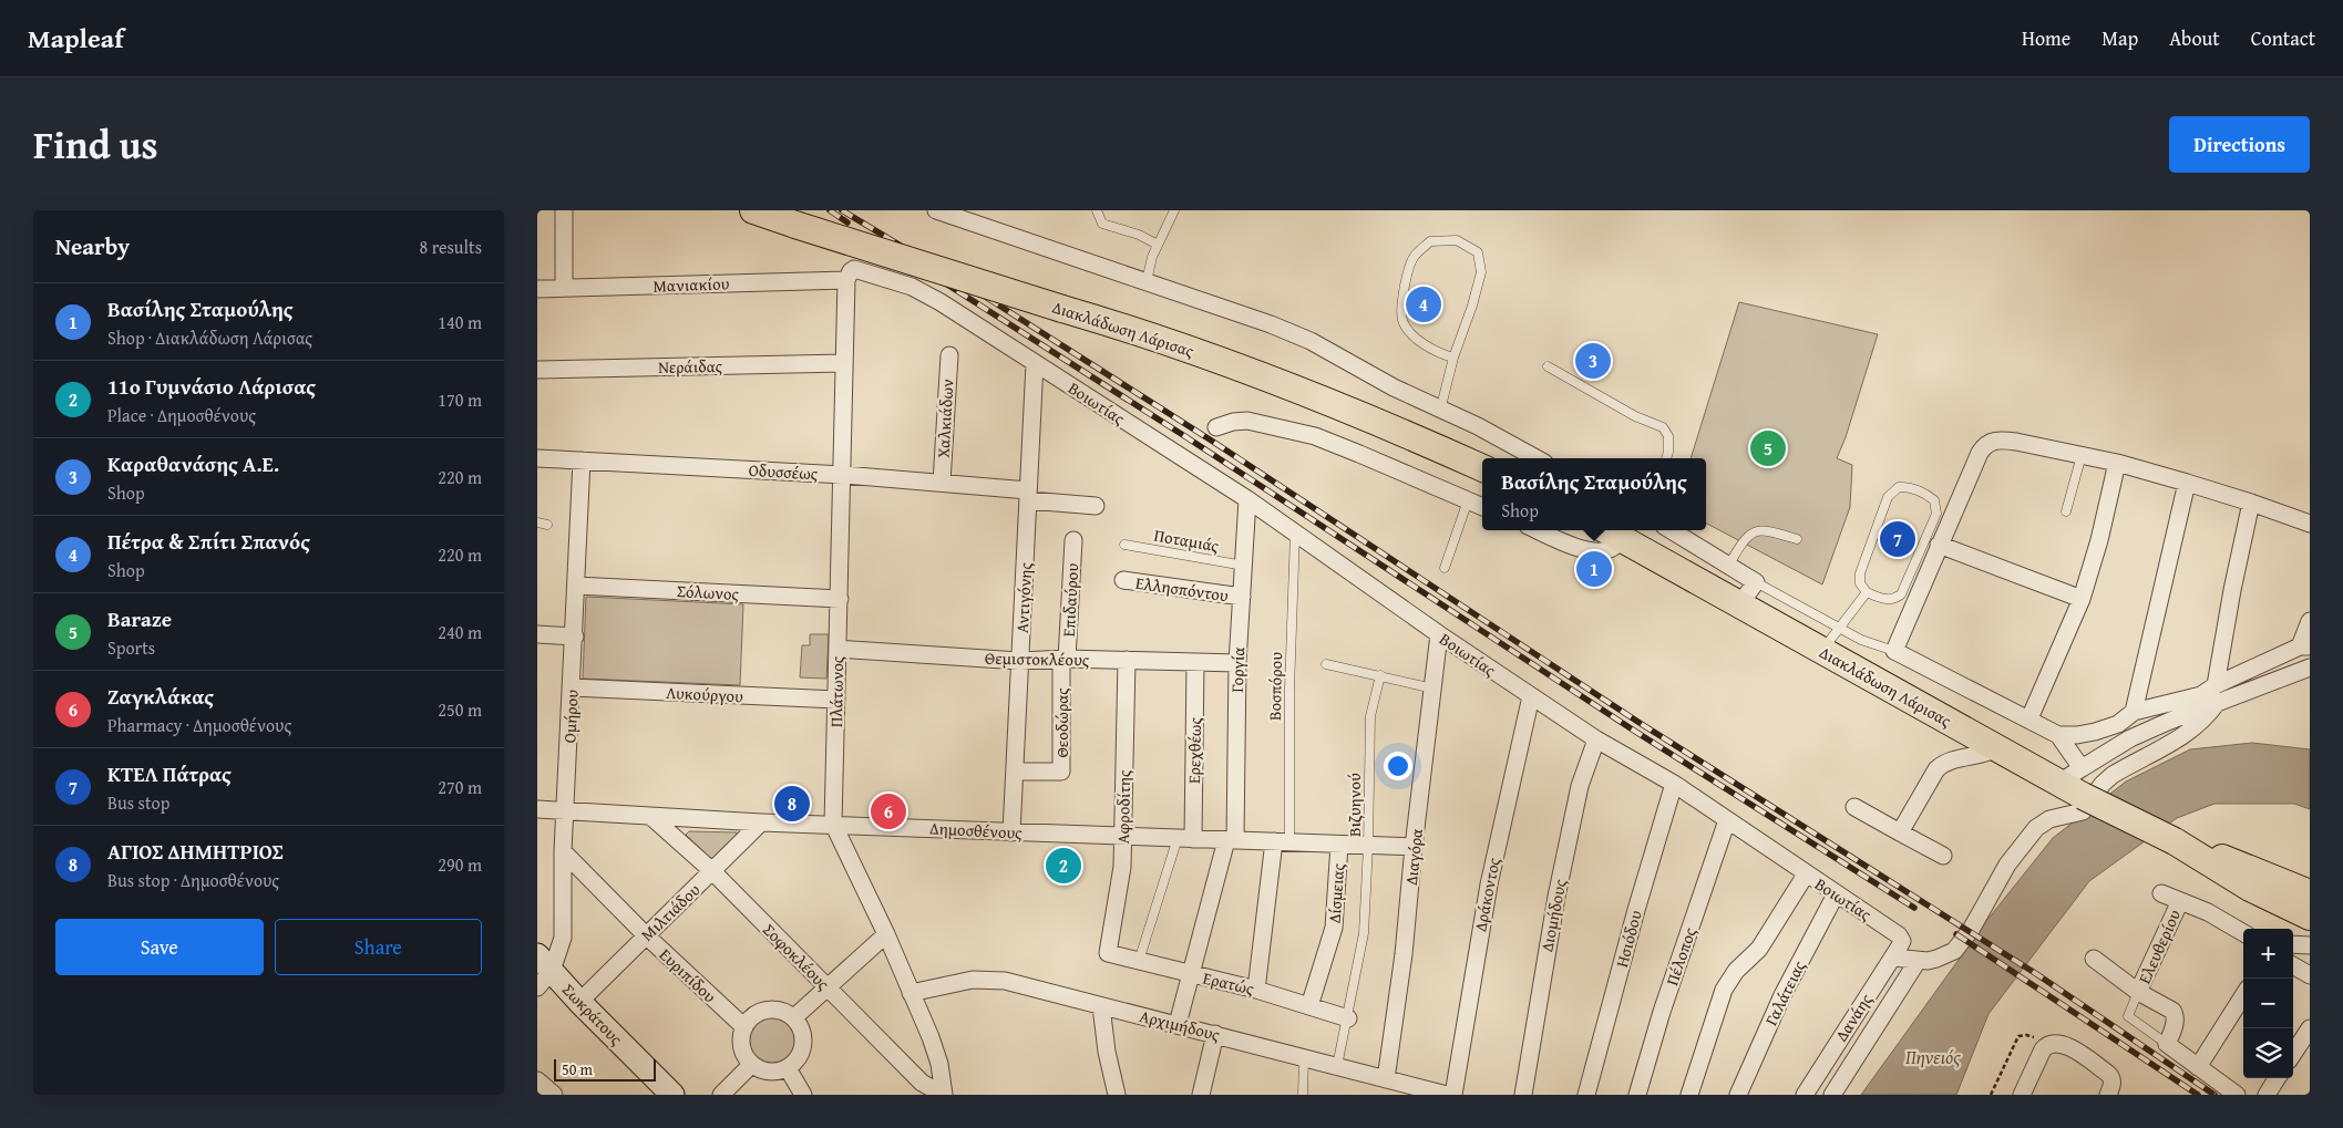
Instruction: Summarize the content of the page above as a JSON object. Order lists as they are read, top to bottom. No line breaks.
{"streets":{"main road":["Διακλάδωση Λάρισας","Σωκράτους"],"street":["Μανιακίου","Νεράιδας","Βοιωτίας","Χαλκιάδων","Οδυσσέως","Ελλησπόντου","Σόλωνος","Αντιγόνης","Επιδαύρου","Θεμιστοκλέους","Γοργία","Πλάτωνος","Λυκούργου","Ομήρου","Θεοδώρας","Ερεχθέως","Αφροδίτης","Δημοσθένους","Διαγόρα","Δίσμειας","Δράκοντος","Μιλτιάδου","Διομήδους","Ησιόδου","Ελευθερίου","Σοφοκλέους","Πέλοπος","Ευριπίδου","Ερατώς","Γαλάτειας","Δανάης","Αρχιμήδους"],"lane":["Ποταμιάς","Βοσπόρου","Βιζυηνού"]},"crossings":[["Μανιακίου","Βοιωτίας"],["Μανιακίου","Αντιγόνης"],["Μανιακίου","Πλάτωνος"],["Νεράιδας","Πλάτωνος"],["Βοιωτίας","Αντιγόνης"],["Βοιωτίας","Γοργία"],["Βοιωτίας","Βοσπόρου"],["Βοιωτίας","Διαγόρα"],["Βοιωτίας","Δράκοντος"],["Βοιωτίας","Διομήδους"],["Βοιωτίας","Ησιόδου"],["Βοιωτίας","Πέλοπος"],["Βοιωτίας","Γαλάτειας"],["Βοιωτίας","Δανάης"],["Χαλκιάδων","Οδυσσέως"],["Οδυσσέως","Αντιγόνης"],["Οδυσσέως","Πλάτωνος"],["Οδυσσέως","Ομήρου"],["Ποταμιάς","Γοργία"],["Ελλησπόντου","Γοργία"],["Σόλωνος","Πλάτωνος"],["Σόλωνος","Ομήρου"],["Αντιγόνης","Θεμιστοκλέους"],["Αντιγόνης","Θεοδώρας"],["Αντιγόνης","Δημοσθένους"],["Επιδαύρου","Θεμιστοκλέους"],["Επιδαύρου","Θεοδώρας"],["Θεμιστοκλέους","Γοργία"],["Θεμιστοκλέους","Πλάτωνος"],["Θεμιστοκλέους","Θεοδώρας"],["Θεμιστοκλέους","Ερεχθέως"],["Θεμιστοκλέους","Αφροδίτης"],["Γοργία","Δημοσθένους"],["Γοργία","Ερατώς"],["Γοργία","Αρχιμήδους"],["Βοσπόρου","Δημοσθένους"],["Πλάτωνος","Λυκούργου"],["Πλάτωνος","Δημοσθένους"],["Πλάτωνος","Σοφοκλέους"],["Πλάτωνος","Αρχιμήδους"],["Λυκούργου","Ομήρου"],["Ομήρου","Δημοσθένους"],["Ομήρου","Ευριπίδου"],["Ομήρου","Σωκράτους"],["Ερεχθέως","Δημοσθένους"],["Ερεχθέως","Ερατώς"],["Βιζυηνού","Δημοσθένους"],["Βιζυηνού","Ερατώς"],["Βιζυηνού","Αρχιμήδους"],["Αφροδίτης","Δημοσθένους"],["Αφροδίτης","Ερατώς"],["Δημοσθένους","Διαγόρα"],["Δημοσθένους","Δίσμειας"],["Δημοσθένους","Μιλτιάδου"],["Δημοσθένους","Σοφοκλέους"],["Διαγόρα","Αρχιμήδους"],["Δίσμειας","Ερατώς"],["Μιλτιάδου","Σοφοκλέους"],["Μιλτιάδου","Ευριπίδου"],["Μιλτιάδου","Σωκράτους"]],"water":["Πηνειός"],"scale_bar":"50 m","page":{"header":"Mapleaf","nav":["Home","Map","About","Contact"],"title":"Find us","buttons":["Directions",["Save","Share"]],"heading":["Nearby","8 results"],"list":[{"mark":"1","name":"Βασίλης Σταμούλης","note":"Shop · Διακλάδωση Λάρισας","value":"140 m"},{"mark":"2","name":"11ο Γυμνάσιο Λάρισας","note":"Place · Δημοσθένους","value":"170 m"},{"mark":"3","name":"Καραθανάσης Α.Ε.","note":"Shop","value":"220 m"},{"mark":"4","name":"Πέτρα & Σπίτι Σπανός","note":"Shop","value":"220 m"},{"mark":"5","name":"Baraze","note":"Sports","value":"240 m"},{"mark":"6","name":"Ζαγκλάκας","note":"Pharmacy · Δημοσθένους","value":"250 m"},{"mark":"7","name":"ΚΤΕΛ Πάτρας","note":"Bus stop","value":"270 m"},{"mark":"8","name":"ΑΓΙΟΣ ΔΗΜΗΤΡΙΟΣ","note":"Bus stop · Δημοσθένους","value":"290 m"}],"pins":["4","3","5","7","1","8","6","2"],"popup":["Βασίλης Σταμούλης","Shop"],"map_buttons":["+","−"],"scale":"50 m"}}
